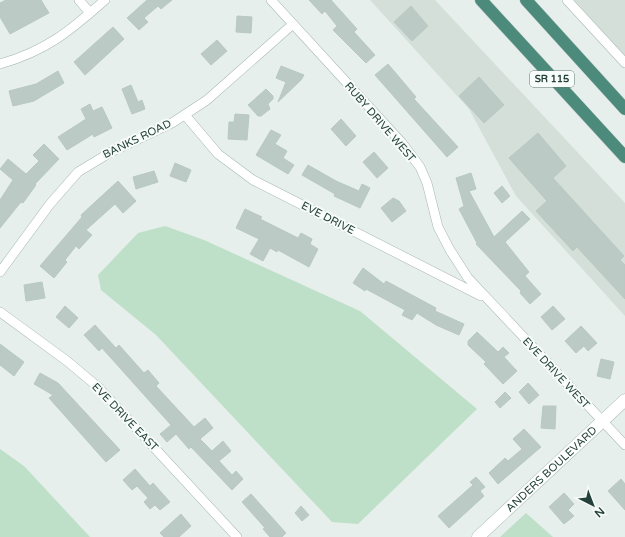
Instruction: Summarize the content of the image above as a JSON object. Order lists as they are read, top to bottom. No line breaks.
{"streets":{"highway":["SR 115"],"street":["RUBY DRIVE WEST","BANKS ROAD","EVE DRIVE","EVE DRIVE WEST","EVE DRIVE EAST","ANDERS BOULEVARD"]},"crossings":[["RUBY DRIVE WEST","BANKS ROAD"],["RUBY DRIVE WEST","EVE DRIVE"],["RUBY DRIVE WEST","EVE DRIVE WEST"],["BANKS ROAD","EVE DRIVE"],["EVE DRIVE","EVE DRIVE WEST"],["EVE DRIVE WEST","ANDERS BOULEVARD"]],"north":"bottom right"}
